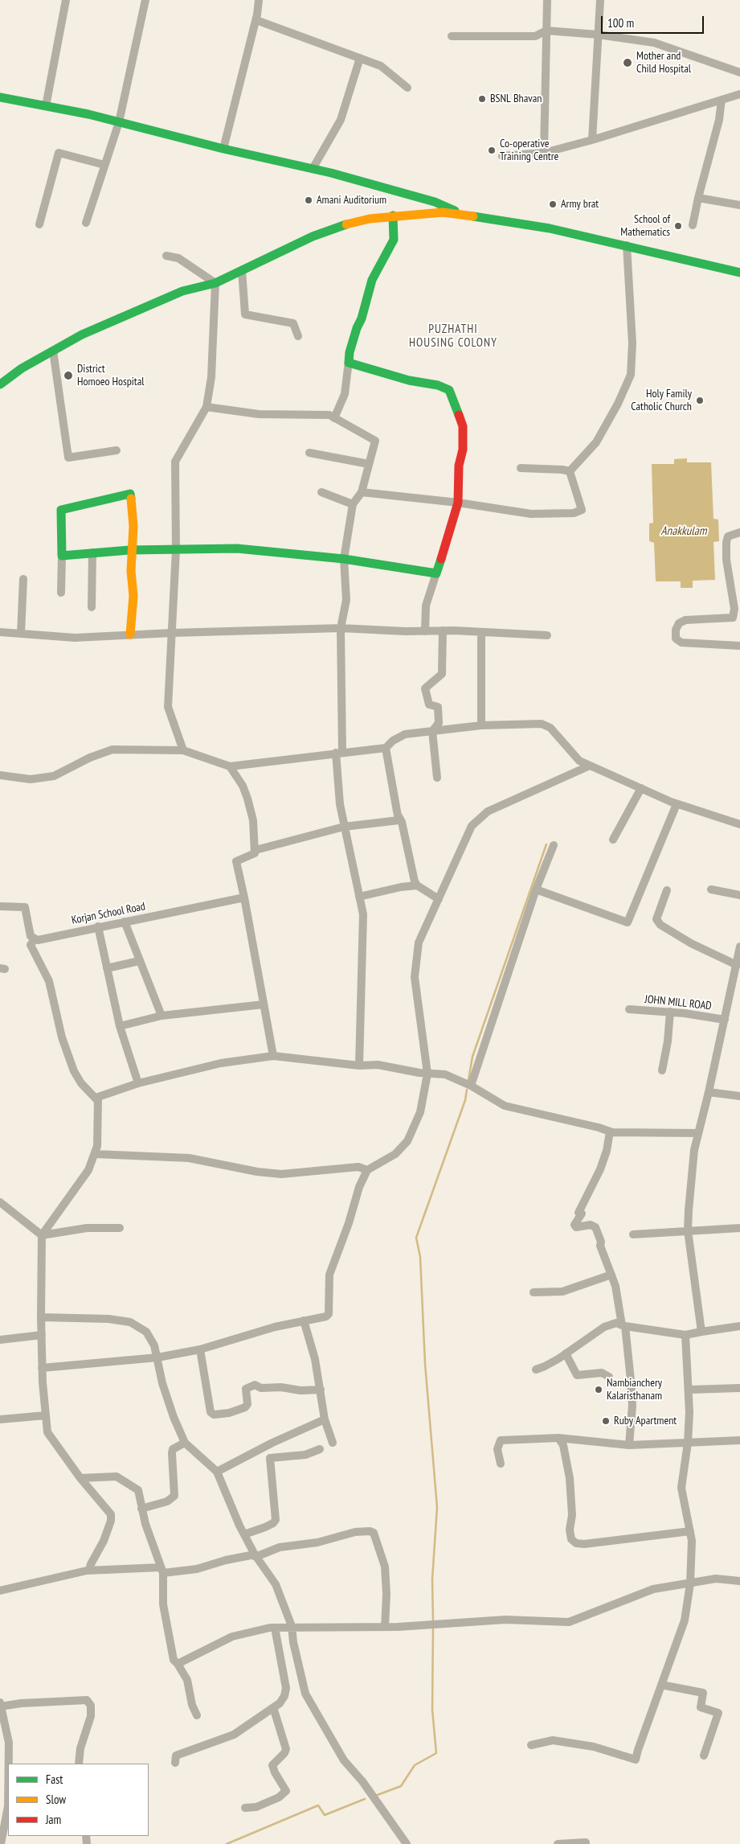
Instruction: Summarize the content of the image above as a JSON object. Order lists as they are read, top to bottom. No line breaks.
{"streets":{"street":["Korjan School Road","JOHN MILL ROAD"]},"districts":["PUZHATHI HOUSING COLONY"],"water":["Anakkulam"],"places":["Mother and Child Hospital","BSNL Bhavan","Co-operative Training Centre","Amani Auditorium","Army brat","School of Mathematics","District Homoeo Hospital","Holy Family Catholic Church","Nambianchery Kalaristhanam","Ruby Apartment"],"legend":["Fast","Slow","Jam"],"scale_bar":"100 m"}
